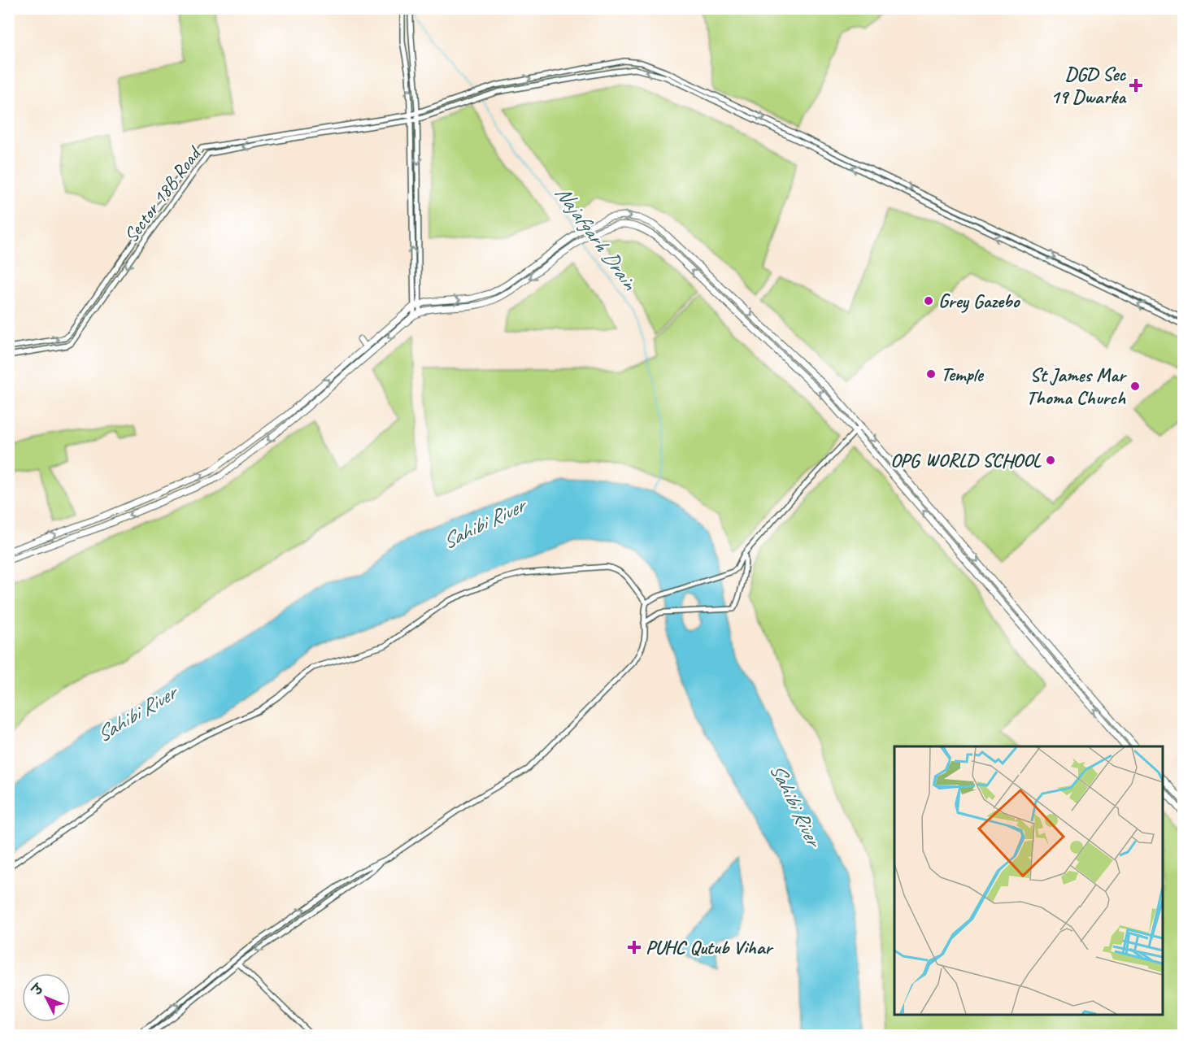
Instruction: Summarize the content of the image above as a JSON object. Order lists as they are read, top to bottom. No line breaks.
{"streets":{"street":["Sector 18B Road"]},"water":["Najafgarh Drain","Sahibi River"],"places":{"health":["DGD Sec 19 Dwarka","PUHC Qutub Vihar"],"other":["Grey Gazebo","Temple","St James Mar Thoma Church","OPG WORLD SCHOOL"]},"north":"top left"}
